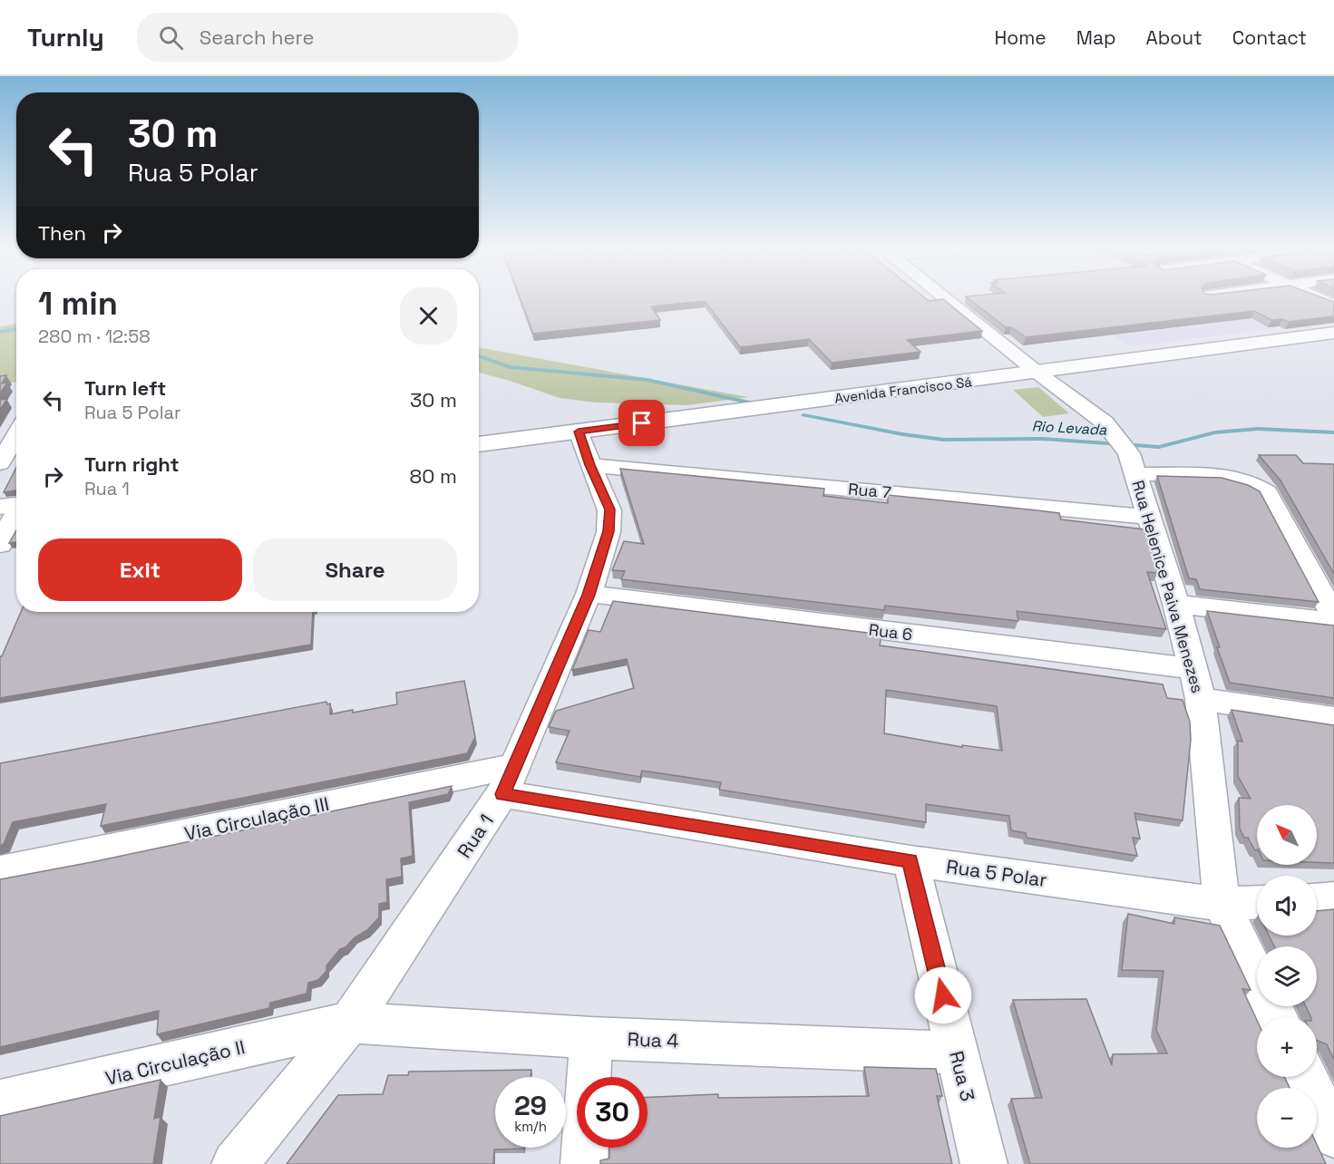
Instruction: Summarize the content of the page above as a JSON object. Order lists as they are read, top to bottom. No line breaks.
{"streets":{"main road":["Avenida Francisco Sá"],"street":["Rua 7","Rua Helenice Paiva Menezes","Rua 6","Via Circulação III","Rua 1","Rua 5 Polar","Rua 4","Via Circulação II","Rua 3"]},"crossings":[["Avenida Francisco Sá","Rua Helenice Paiva Menezes"],["Avenida Francisco Sá","Rua 1"],["Rua 7","Rua Helenice Paiva Menezes"],["Rua 7","Rua 1"],["Rua Helenice Paiva Menezes","Rua 6"],["Rua Helenice Paiva Menezes","Rua 5 Polar"],["Rua 6","Rua 1"],["Via Circulação III","Rua 1"],["Via Circulação III","Rua 5 Polar"],["Rua 1","Rua 5 Polar"],["Rua 1","Rua 4"],["Rua 1","Via Circulação II"],["Rua 5 Polar","Rua 3"],["Rua 4","Via Circulação II"],["Rua 4","Rua 3"]],"water":["Rio Levada"],"north":"top left","page":{"header":"Turnly","search":"Search here","nav":["Home","Map","About","Contact"],"turn":["30 m","Rua 5 Polar"],"then":"Then","heading":["1 min","280 m · 12:58"],"list":[{"name":"Turn left","note":"Rua 5 Polar","value":"30 m"},{"name":"Turn right","note":"Rua 1","value":"80 m"}],"buttons":["Exit","Share"],"map_buttons":["+","−"],"speed":"29 km/h","limit":"30"}}
